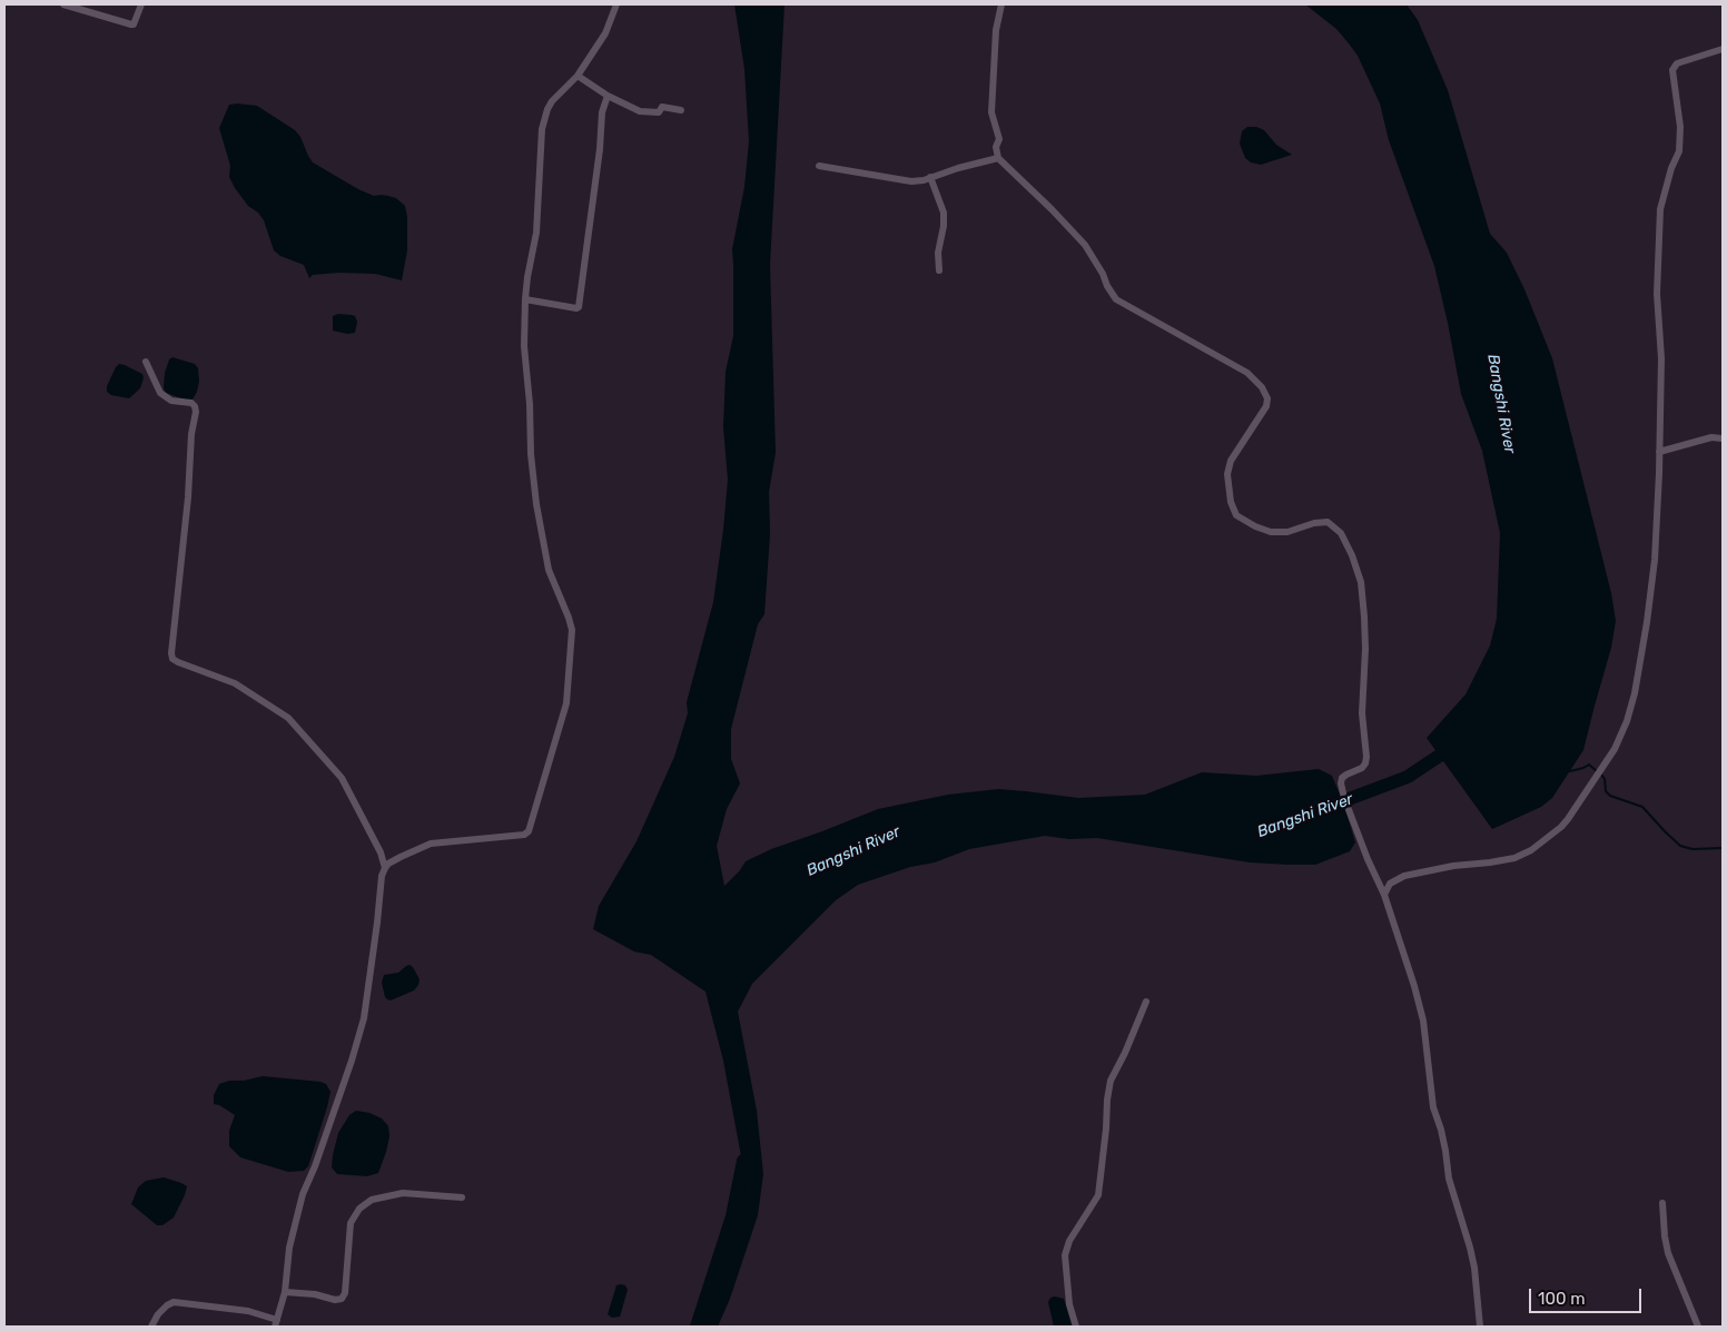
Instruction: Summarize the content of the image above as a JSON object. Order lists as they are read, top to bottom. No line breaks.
{"water":["Bangshi River"],"scale_bar":"100 m"}
